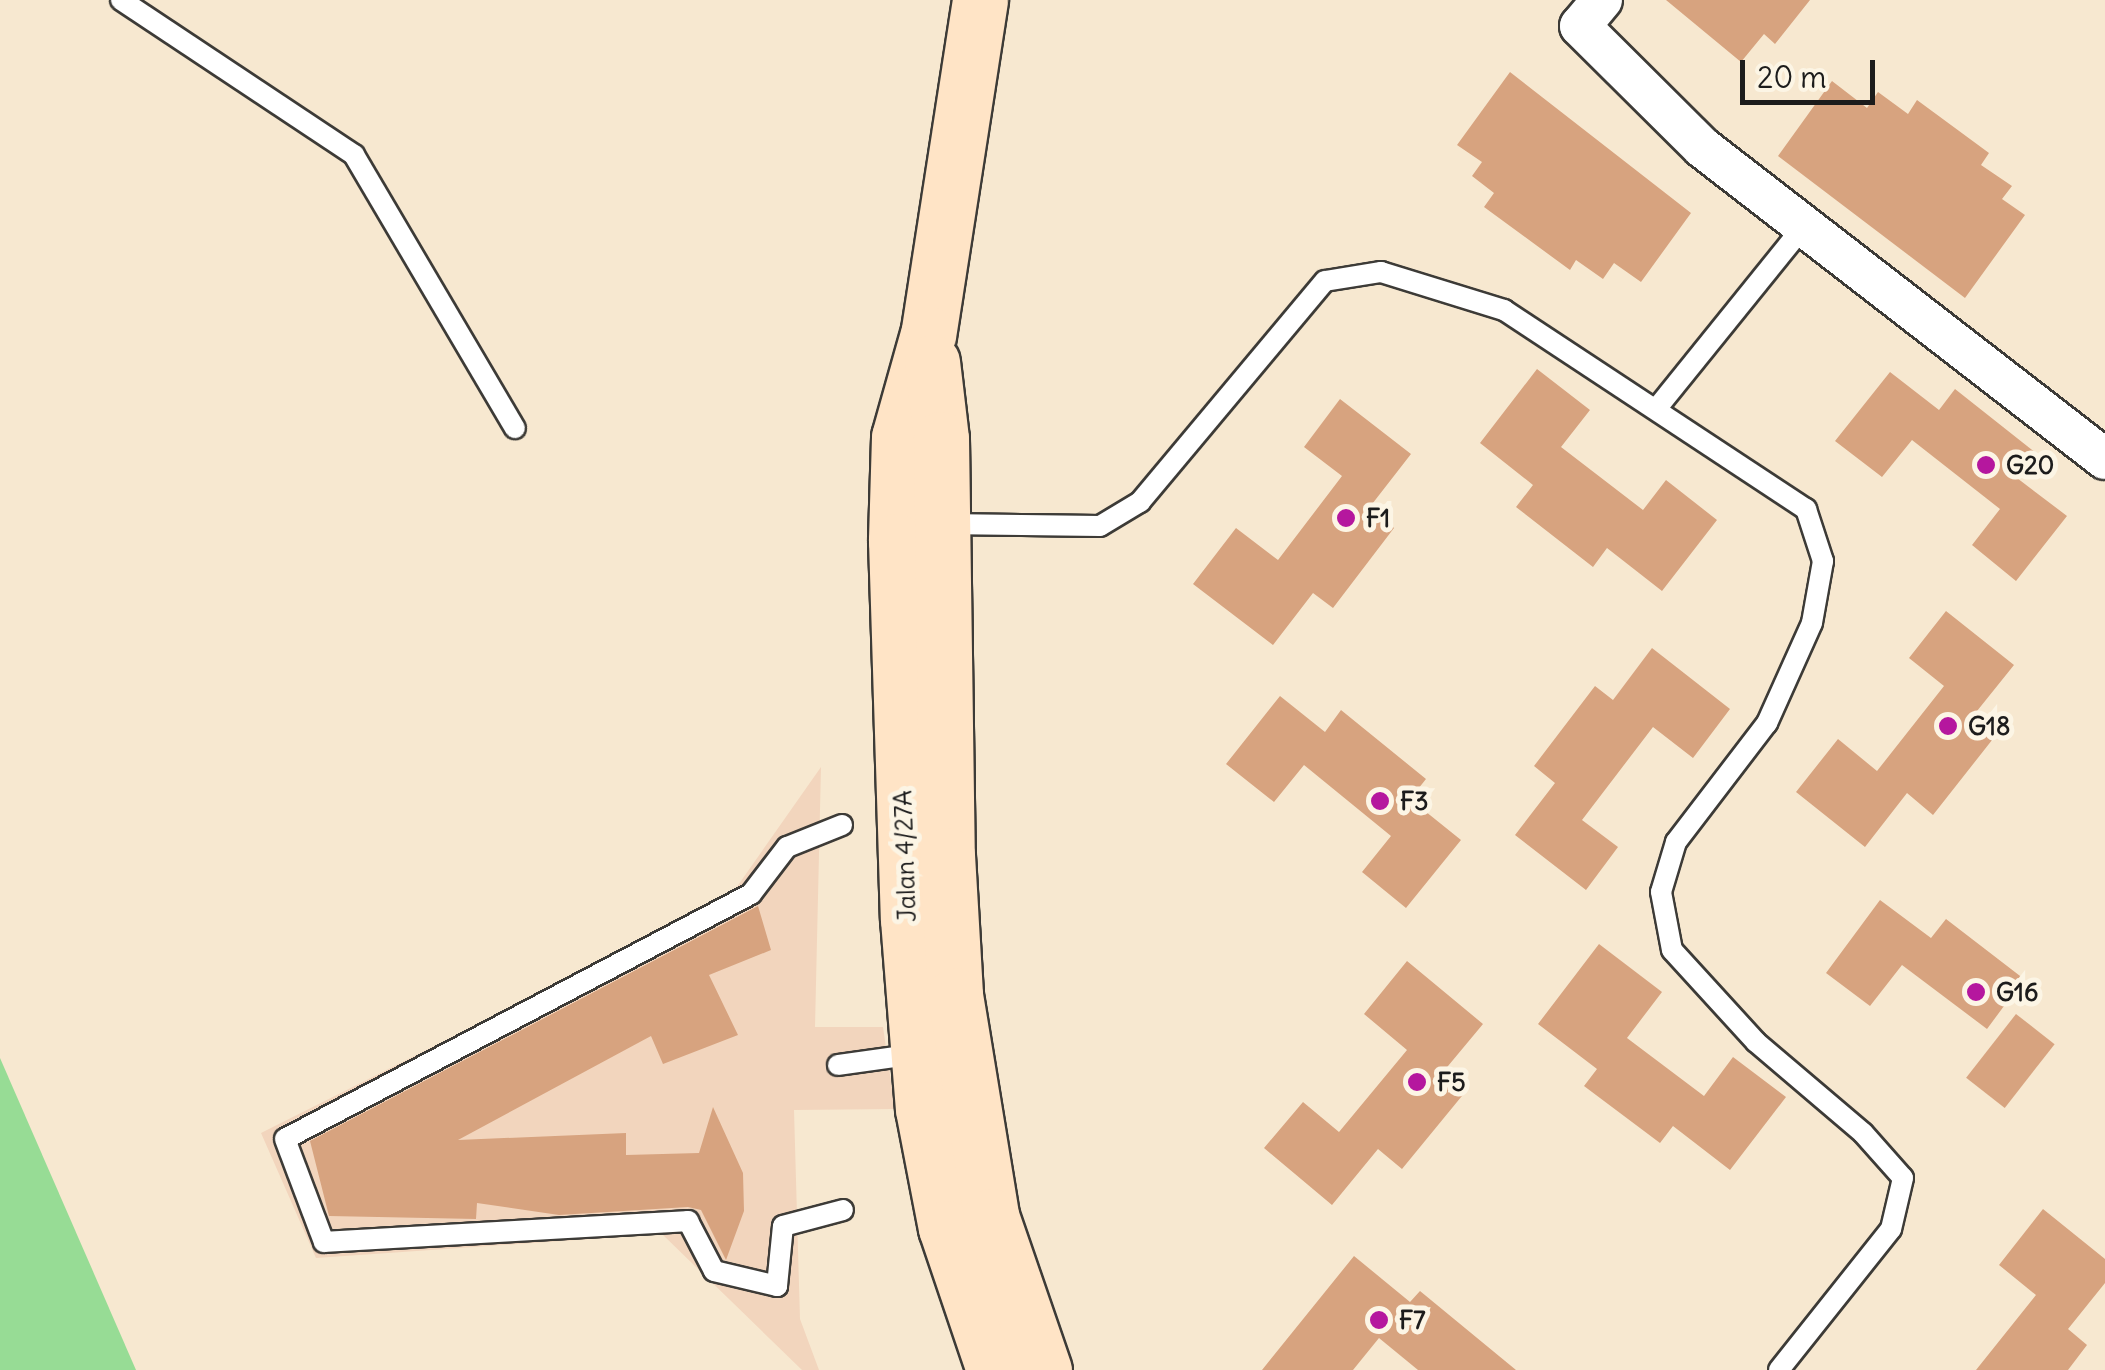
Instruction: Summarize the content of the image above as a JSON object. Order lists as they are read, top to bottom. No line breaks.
{"streets":{"street":["Jalan 4/27A"]},"places":["G20","F1","G18","F3","G16","F5","F7"],"scale_bar":"20 m"}
